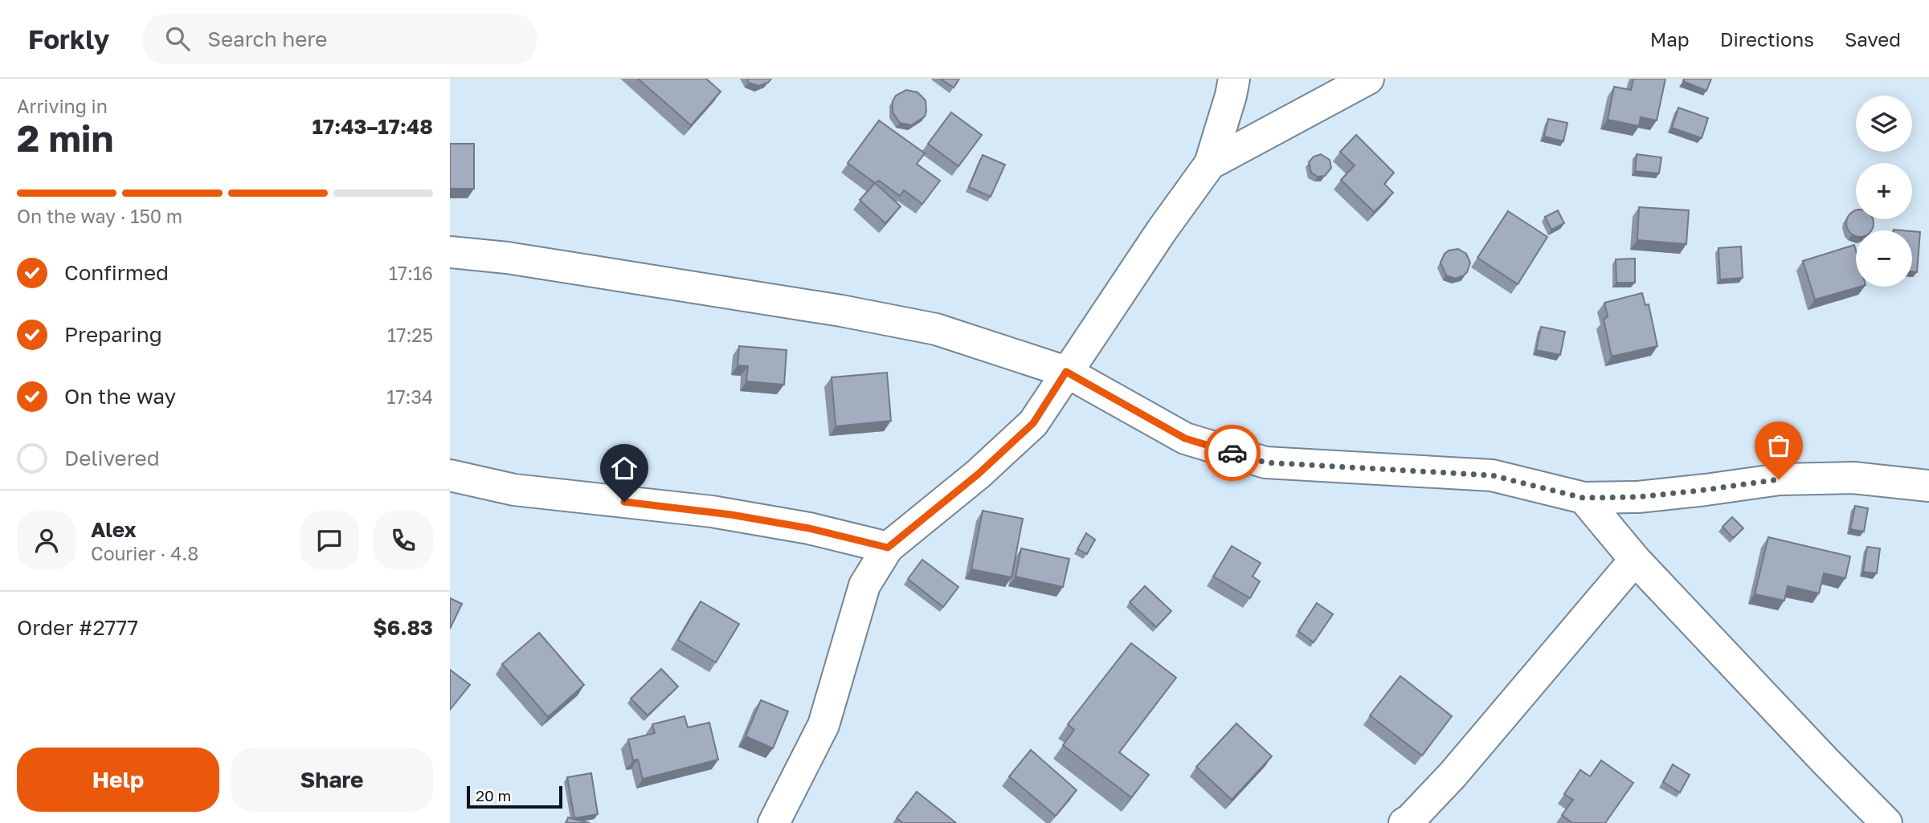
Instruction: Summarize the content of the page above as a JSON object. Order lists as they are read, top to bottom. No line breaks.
{"scale_bar":"20 m","page":{"header":"Forkly","search":"Search here","nav":["Map","Directions","Saved"],"heading":["2 min","Arriving in","17:43–17:48"],"panel":["Alex","Courier · 4.8","Order #2777","$6.83"],"map_buttons":["+","−"],"bar":"On the way · 150 m","list":[["Confirmed","17:16"],["Preparing","17:25"],["On the way","17:34"],"Delivered"],"buttons":["Help","Share"],"scale":"20 m"}}
